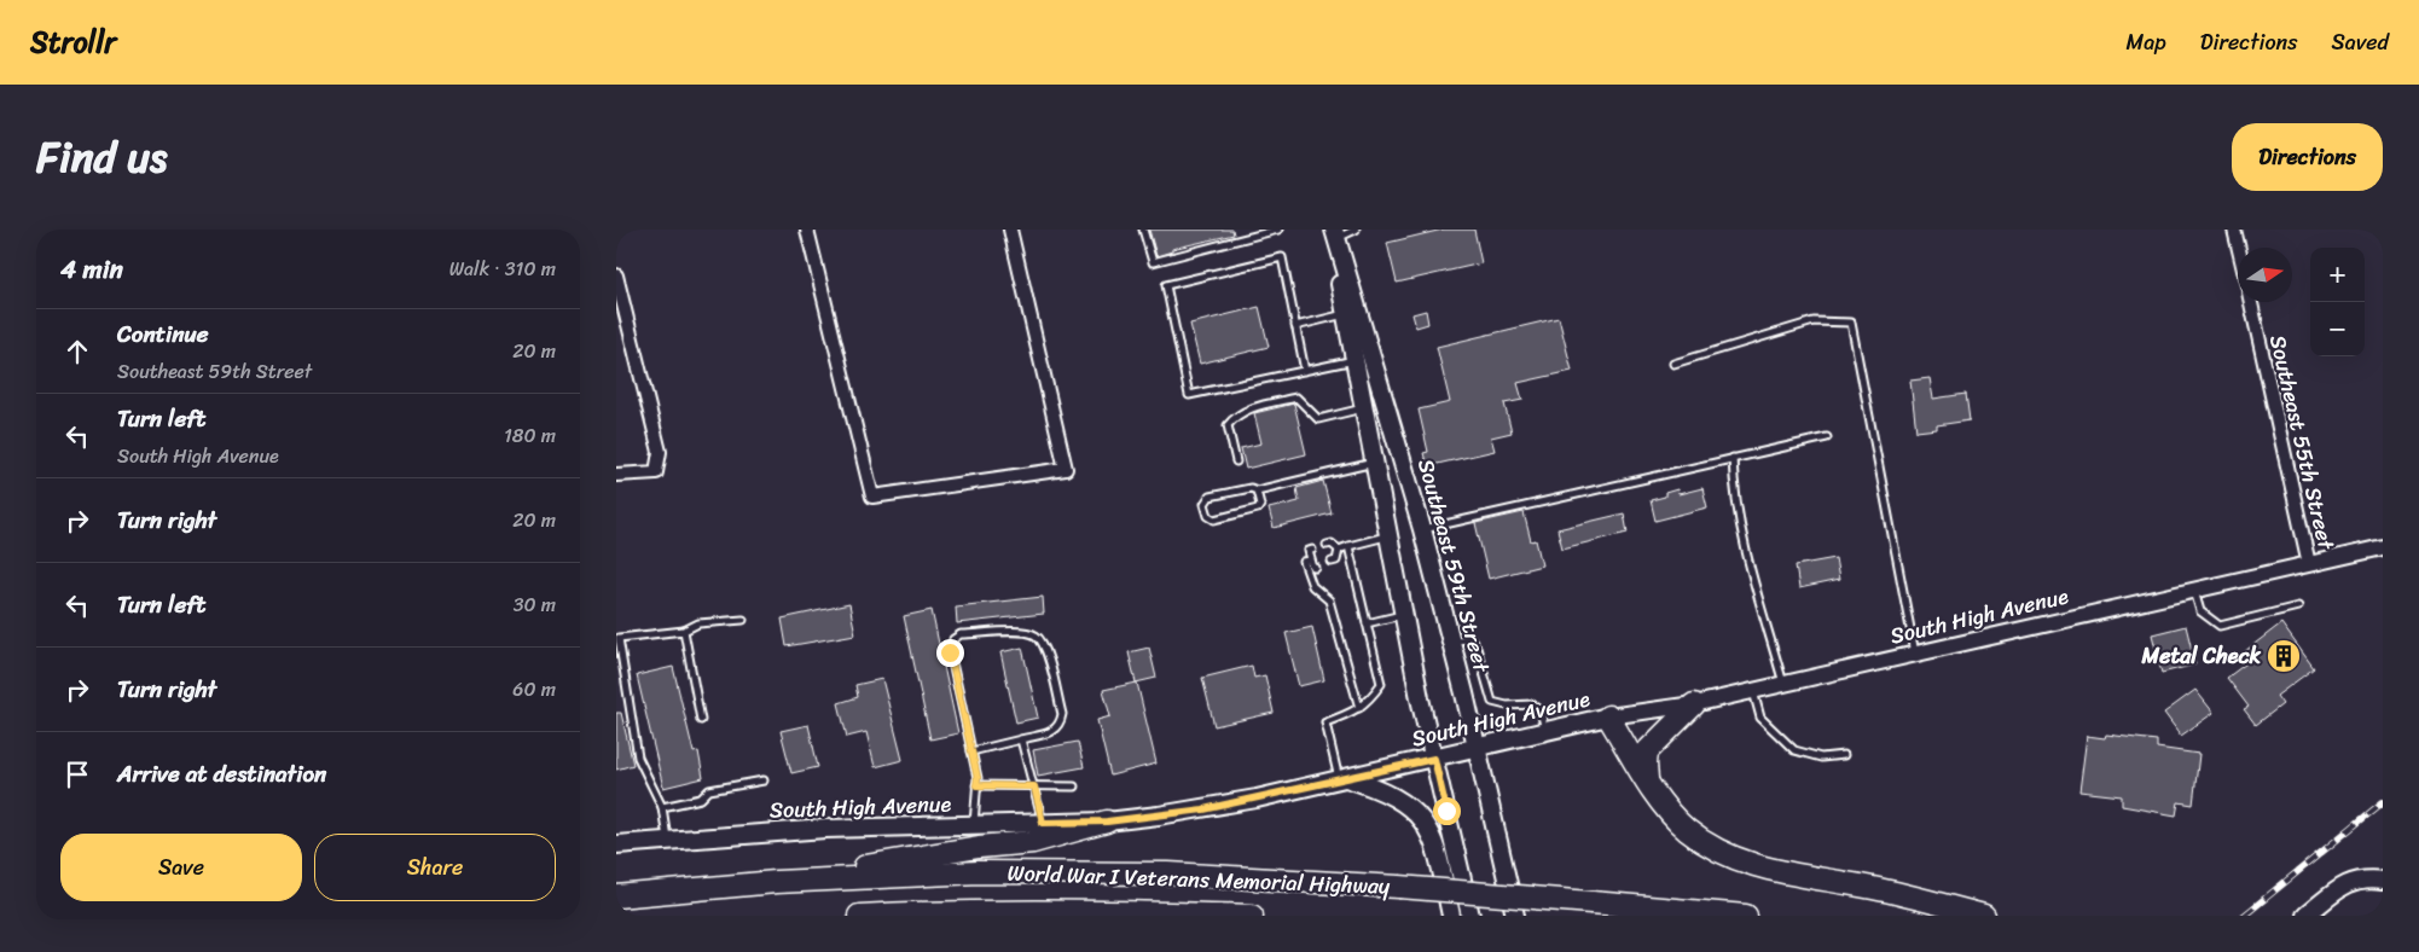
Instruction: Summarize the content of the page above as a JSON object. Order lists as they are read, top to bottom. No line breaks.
{"streets":{"highway":["World War I Veterans Memorial Highway"],"main road":["Southeast 59th Street","South High Avenue"],"street":["Southeast 55th Street"]},"crossings":[["Southeast 55th Street","South High Avenue"],["Southeast 59th Street","South High Avenue"]],"places":{"building":["Metal Check"]},"north":"right","page":{"header":"Strollr","nav":["Map","Directions","Saved"],"title":"Find us","buttons":["Directions",["Save","Share"]],"heading":["4 min","Walk · 310 m"],"map_buttons":["+","−"],"list":[["Continue","Southeast 59th Street","20 m"],["Turn left","South High Avenue","180 m"],["Turn right","20 m"],["Turn left","30 m"],["Turn right","60 m"],"Arrive at destination"]}}
